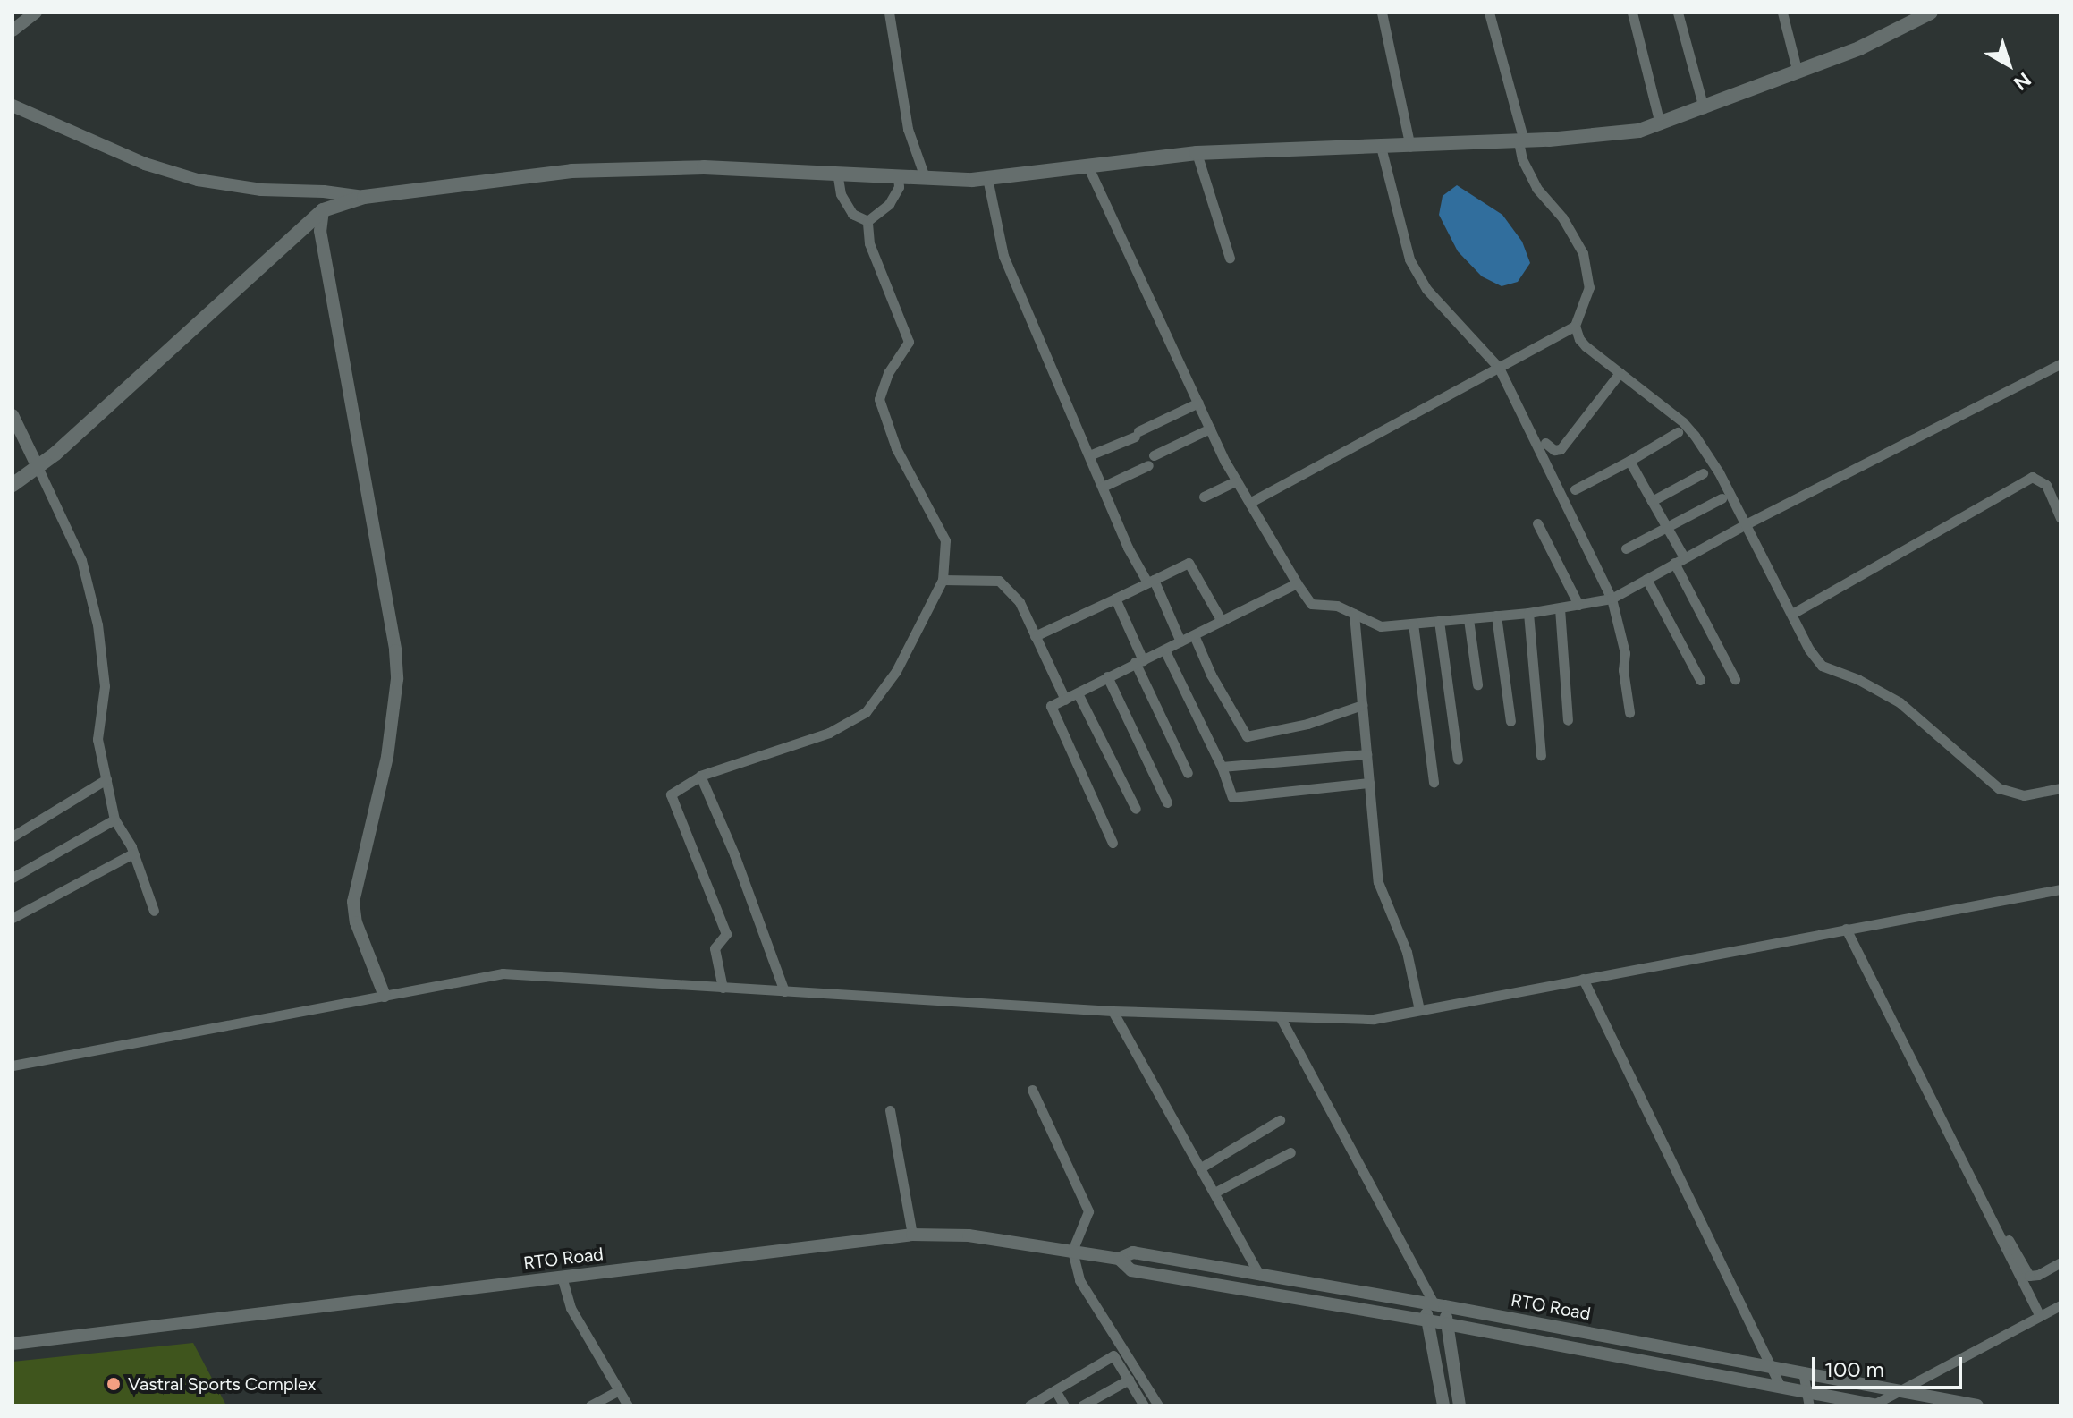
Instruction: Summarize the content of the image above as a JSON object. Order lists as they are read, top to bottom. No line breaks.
{"streets":{"street":["RTO Road"]},"places":["Vastral Sports Complex"],"scale_bar":"100 m","north":"bottom right"}
